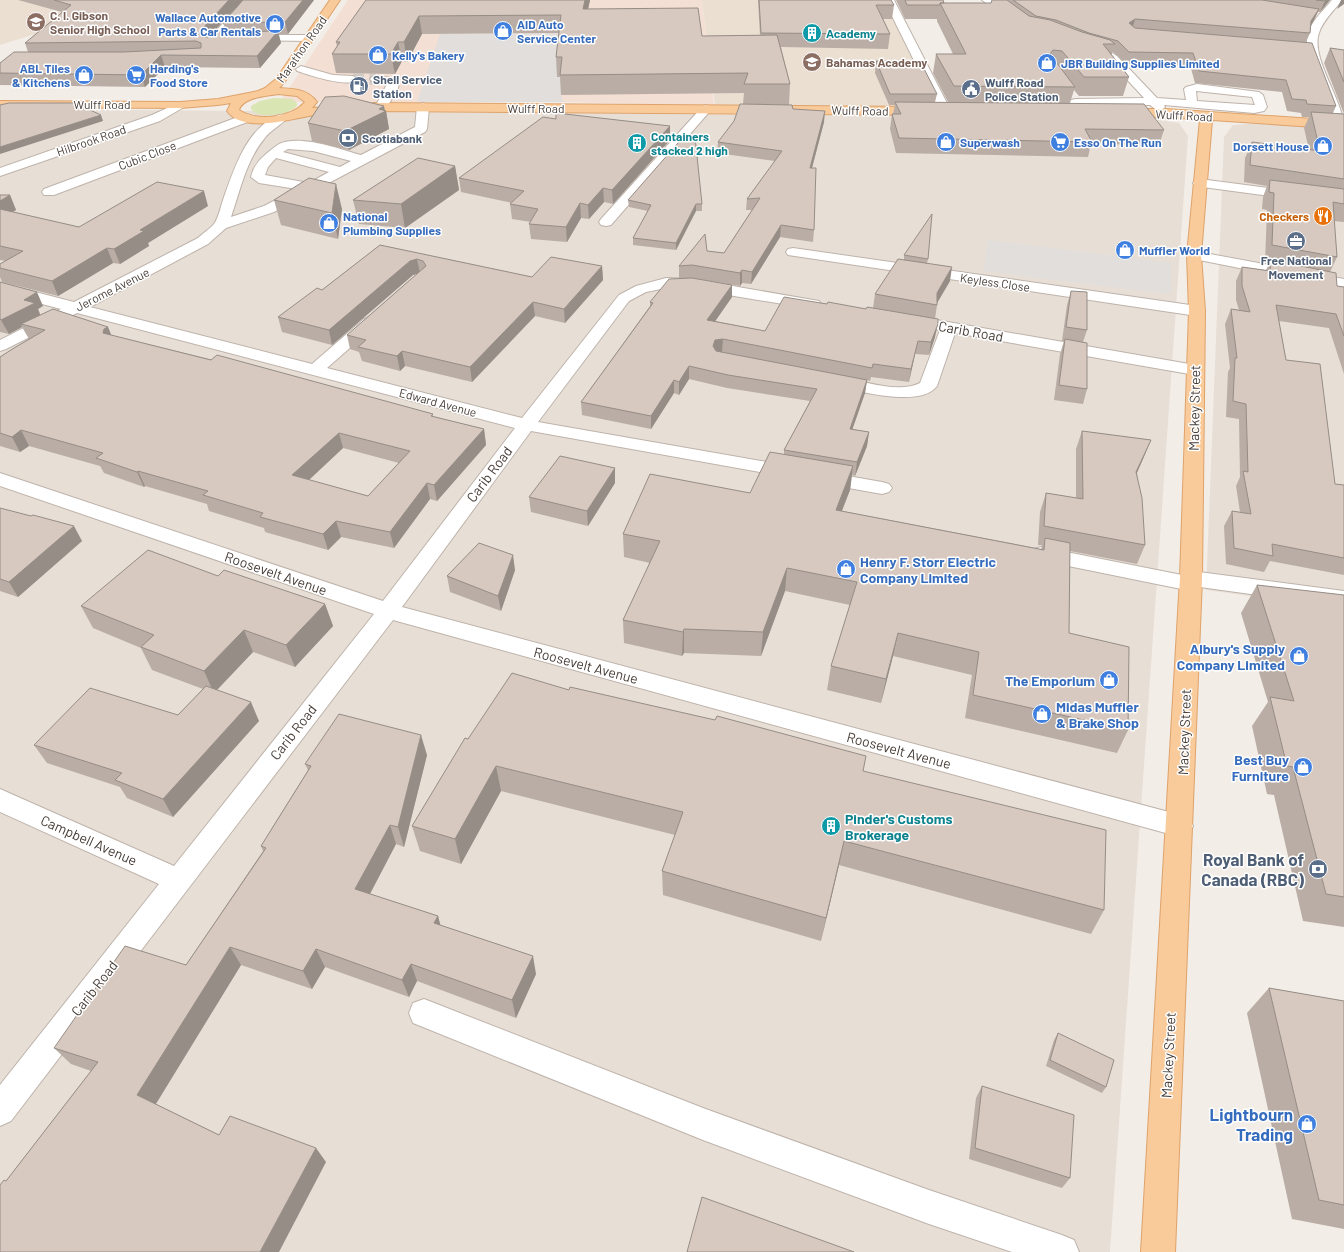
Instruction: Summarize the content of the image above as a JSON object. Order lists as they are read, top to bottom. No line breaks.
{"streets":{"main road":["Marathon Road","Wulff Road","Mackey Street"],"street":["Hilbrook Road","Cubic Close","Keyless Close","Jerome Avenue","Carib Road","Edward Avenue","Roosevelt Avenue","Campbell Avenue"]},"crossings":[["Marathon Road","Wulff Road"],["Wulff Road","Hilbrook Road"],["Wulff Road","Cubic Close"],["Wulff Road","Jerome Avenue"],["Wulff Road","Mackey Street"],["Cubic Close","Jerome Avenue"],["Keyless Close","Mackey Street"],["Jerome Avenue","Edward Avenue"],["Carib Road","Edward Avenue"],["Carib Road","Mackey Street"],["Carib Road","Roosevelt Avenue"],["Carib Road","Campbell Avenue"],["Mackey Street","Roosevelt Avenue"]],"places":{"school or university":["C. I. Gibson Senior High School","Bahamas Academy"],"shop":["Wallace Automotive Parts & Car Rentals","AID Auto Service Center","Kelly's Bakery","JBR Building Supplies Limited","ABL Tiles & Kitchens","Superwash","Dorsett House","National Plumbing Supplies","Muffler World","Henry F. Storr Electric Company Limited","Albury's Supply Company Limited","The Emporium","Midas Muffler & Brake Shop","Best Buy Furniture","Lightbourn Trading"],"building":["Academy","Containers stacked 2 high","Pinder's Customs Brokerage"],"supermarket":["Harding's Food Store","Esso On The Run"],"fuel station":["Shell Service Station"],"public building":["Wulff Road Police Station"],"bank":["Scotiabank","Royal Bank of Canada (RBC)"],"restaurant":["Checkers"],"office":["Free National Movement"]}}
